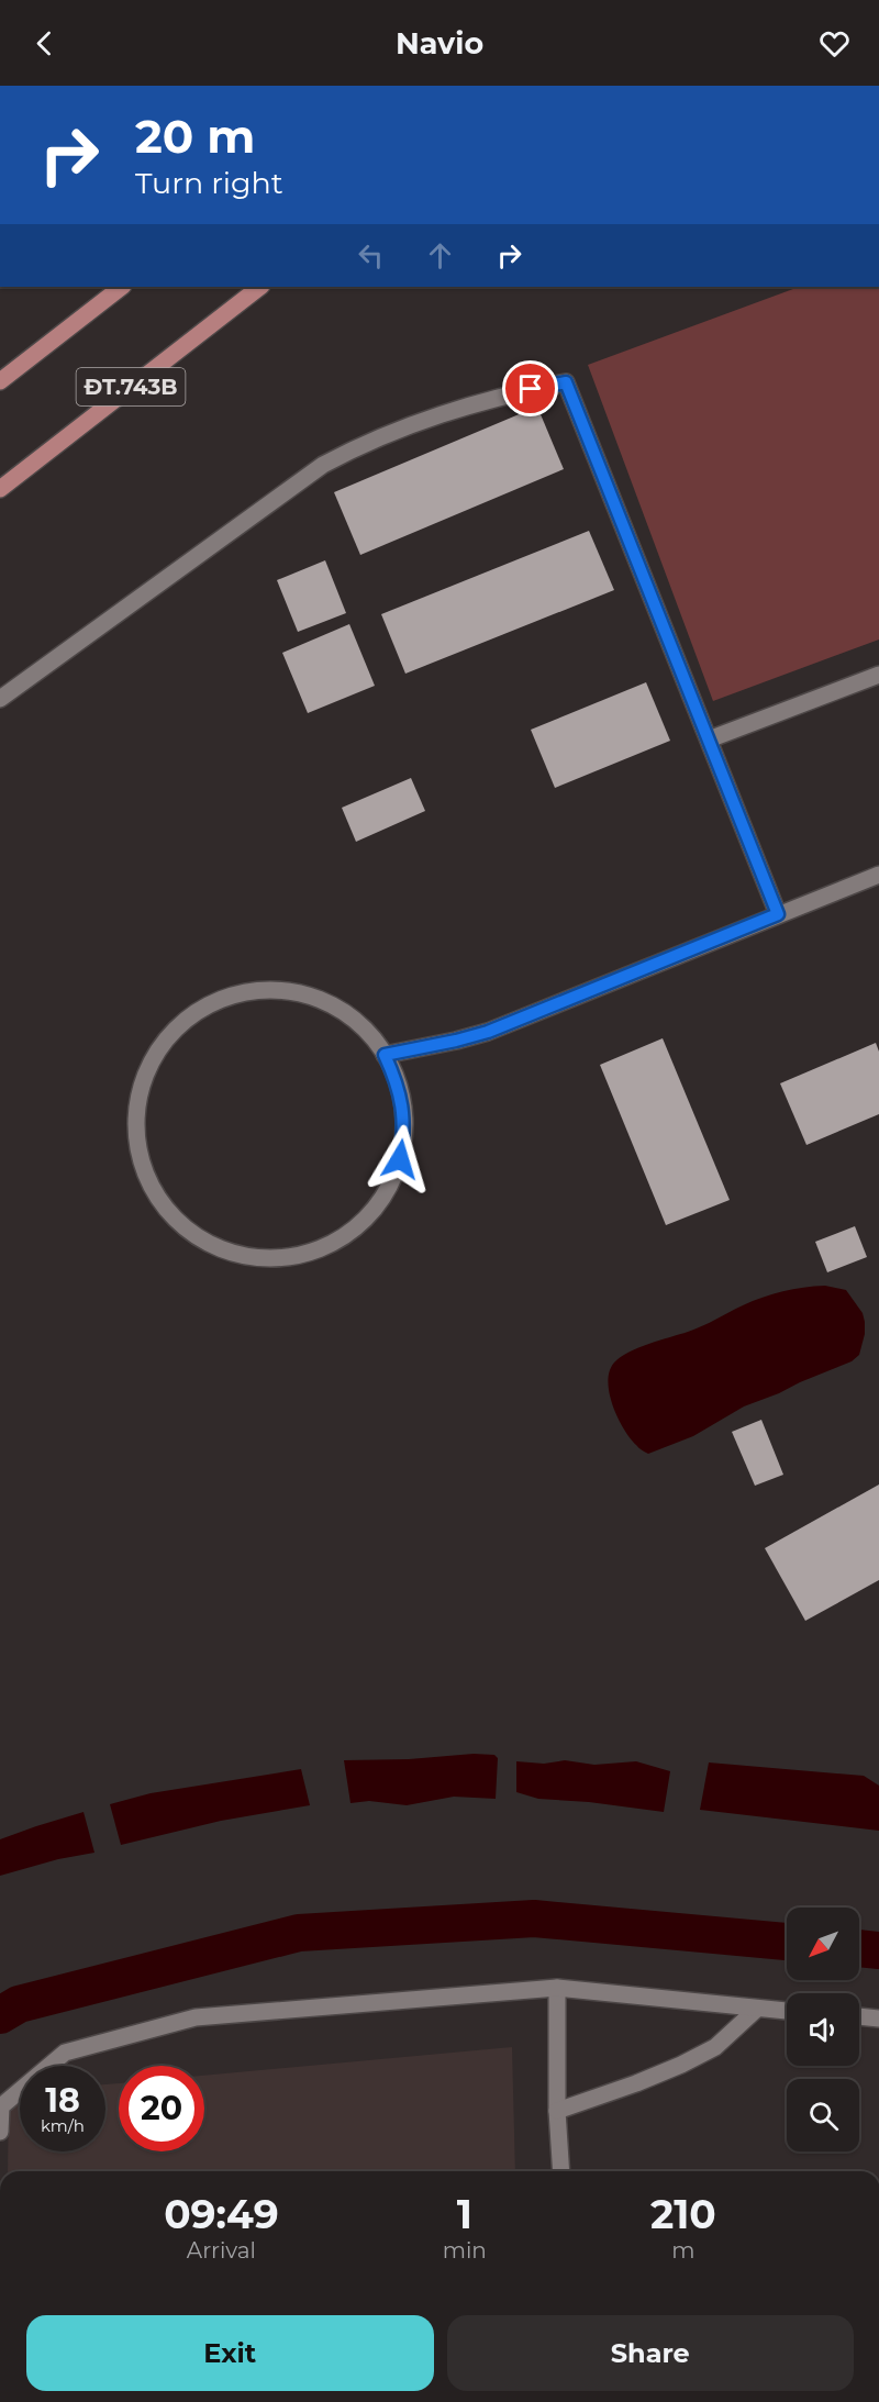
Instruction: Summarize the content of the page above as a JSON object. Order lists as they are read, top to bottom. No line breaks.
{"streets":{"main road":["ĐT.743B"]},"north":"bottom left","page":{"header":"Navio","turn":["20 m","Turn right"],"speed":"18 km/h","limit":"20","eta":["09:49","Arrival","1","min","210","m"],"buttons":["Exit","Share"]}}
